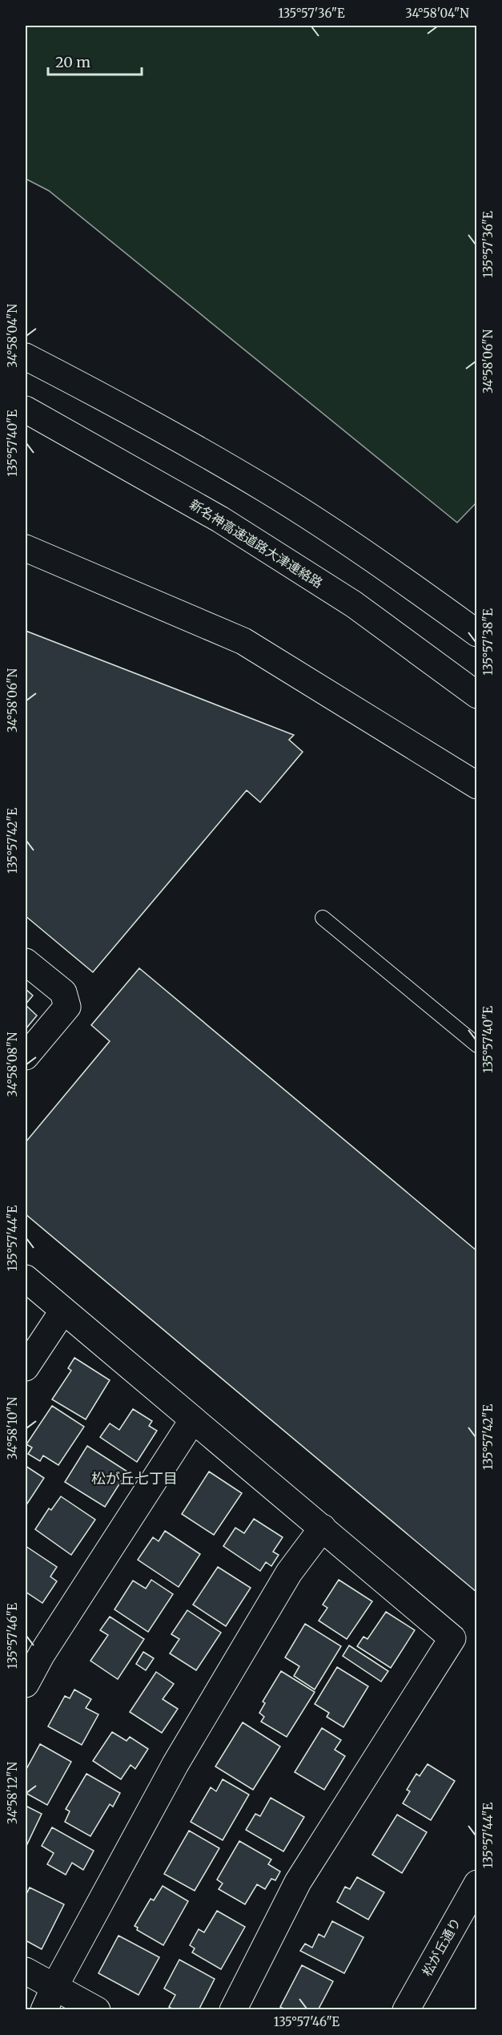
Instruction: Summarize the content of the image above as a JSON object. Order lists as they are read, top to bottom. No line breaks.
{"streets":{"main road":["新名神高速道路大津連絡路","松が丘通り"]},"districts":["松が丘七丁目"],"scale_bar":"20 m","coordinates":["135°57'36\"E","34°58'04\"N","34°58'06\"N","135°57'40\"E","135°57'38\"E","135°57'42\"E","34°58'08\"N","135°57'44\"E","34°58'10\"N","135°57'46\"E","34°58'12\"N"]}
